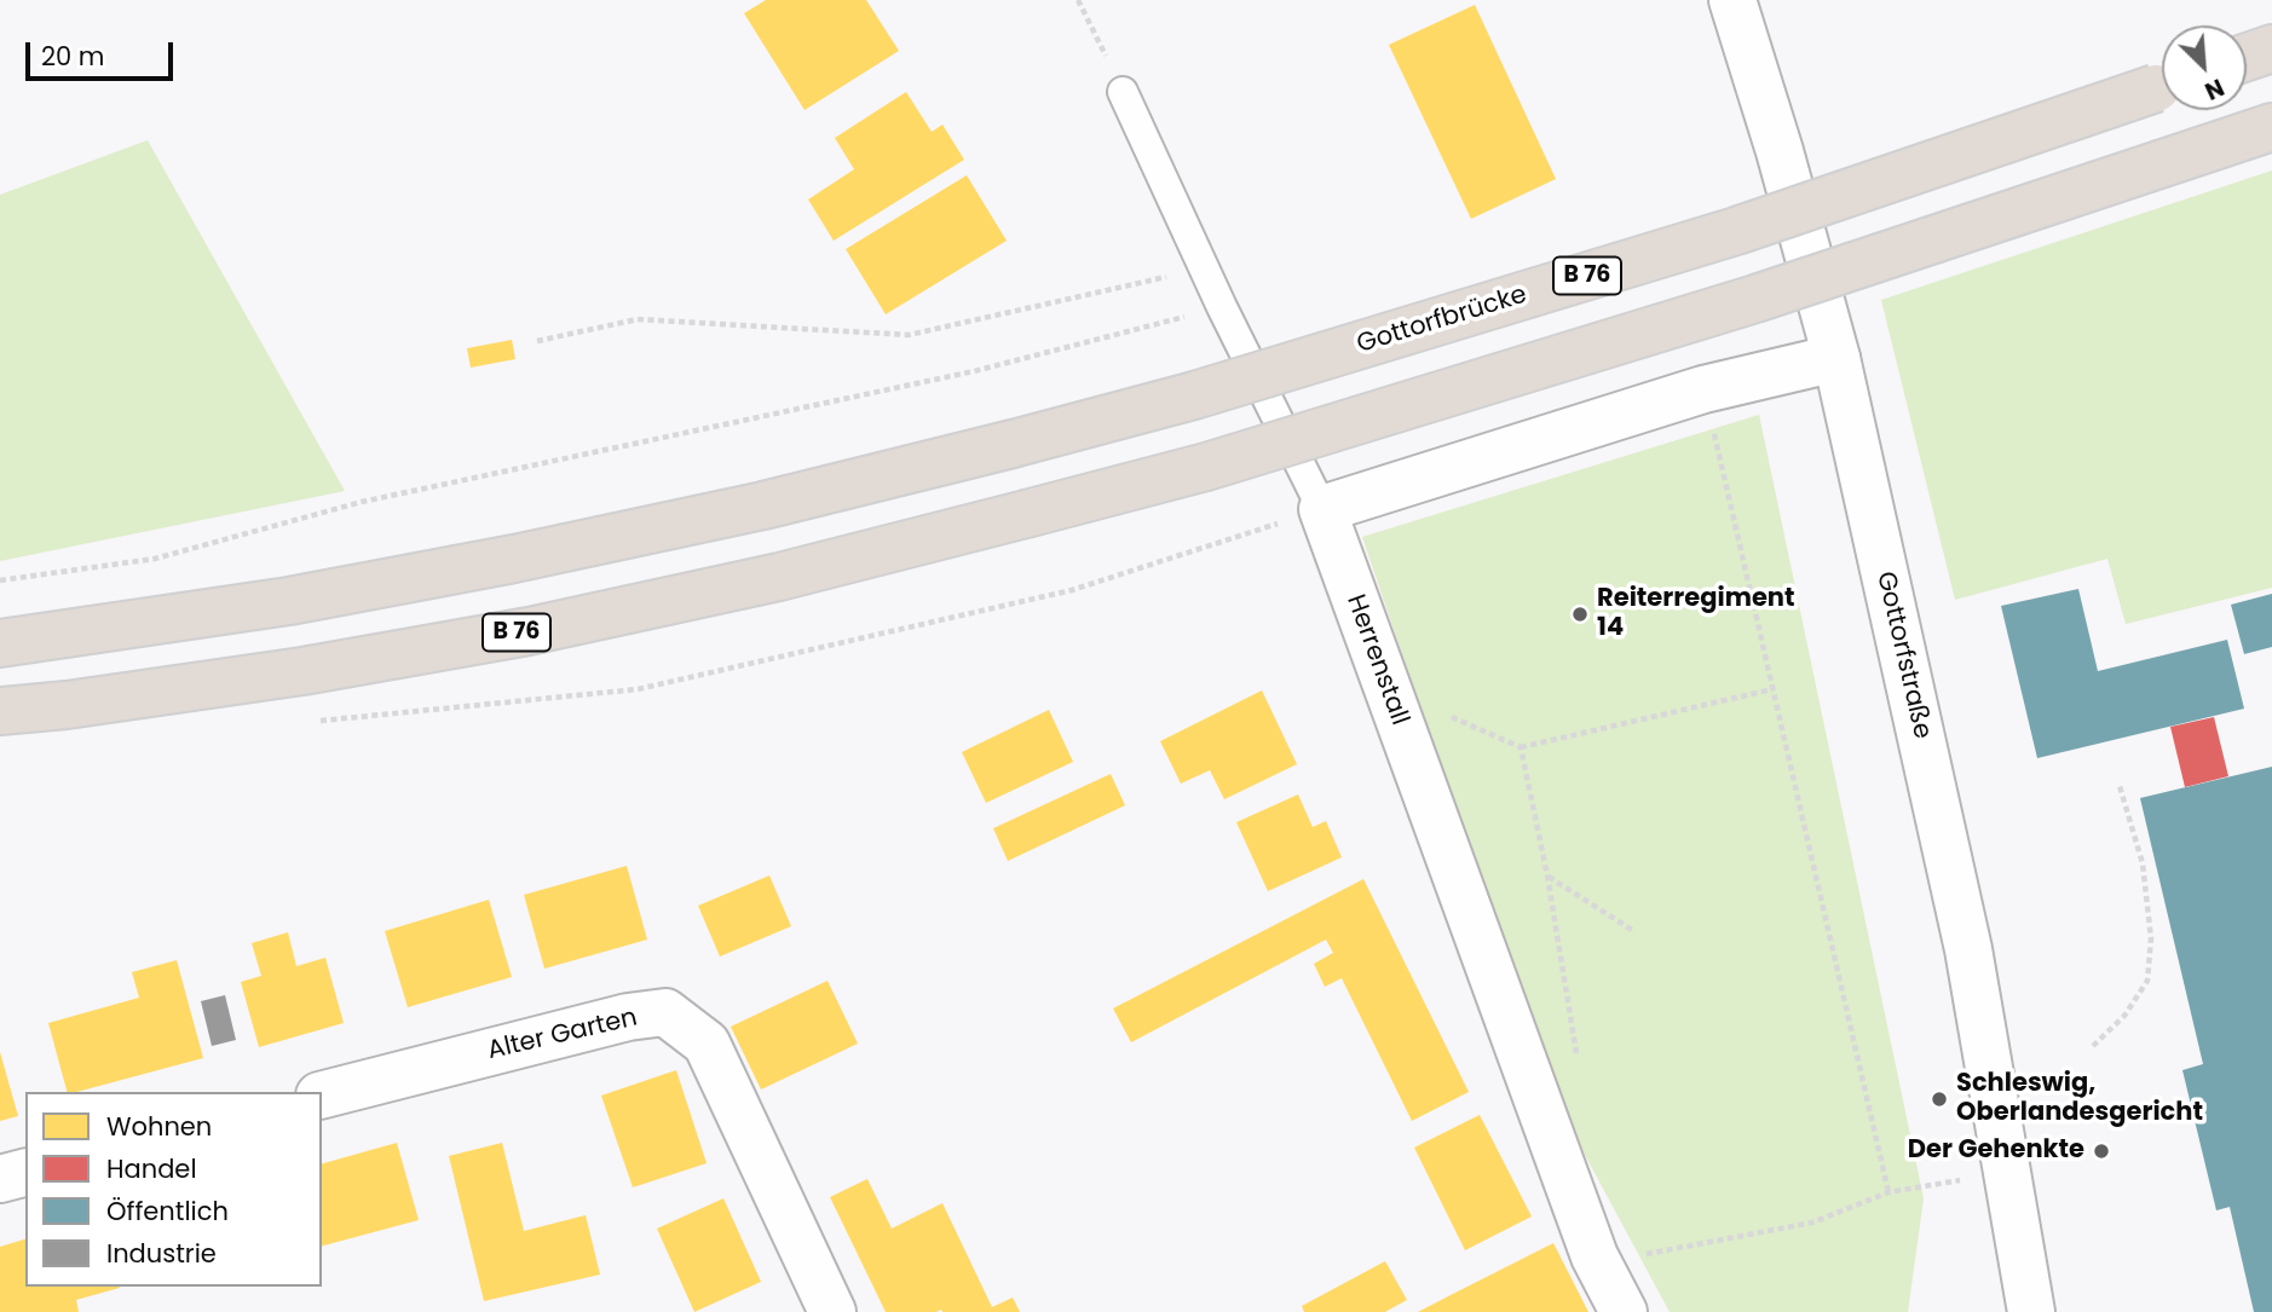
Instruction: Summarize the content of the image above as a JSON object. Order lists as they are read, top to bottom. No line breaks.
{"streets":{"highway":["B 76","Gottorfbrücke"],"street":["Gottorfstraße","Herrenstall","Alter Garten"]},"places":["Reiterregiment 14","Schleswig, Oberlandesgericht","Der Gehenkte"],"legend":["Wohnen","Handel","Öffentlich","Industrie"],"scale_bar":"20 m","north":"bottom right"}
